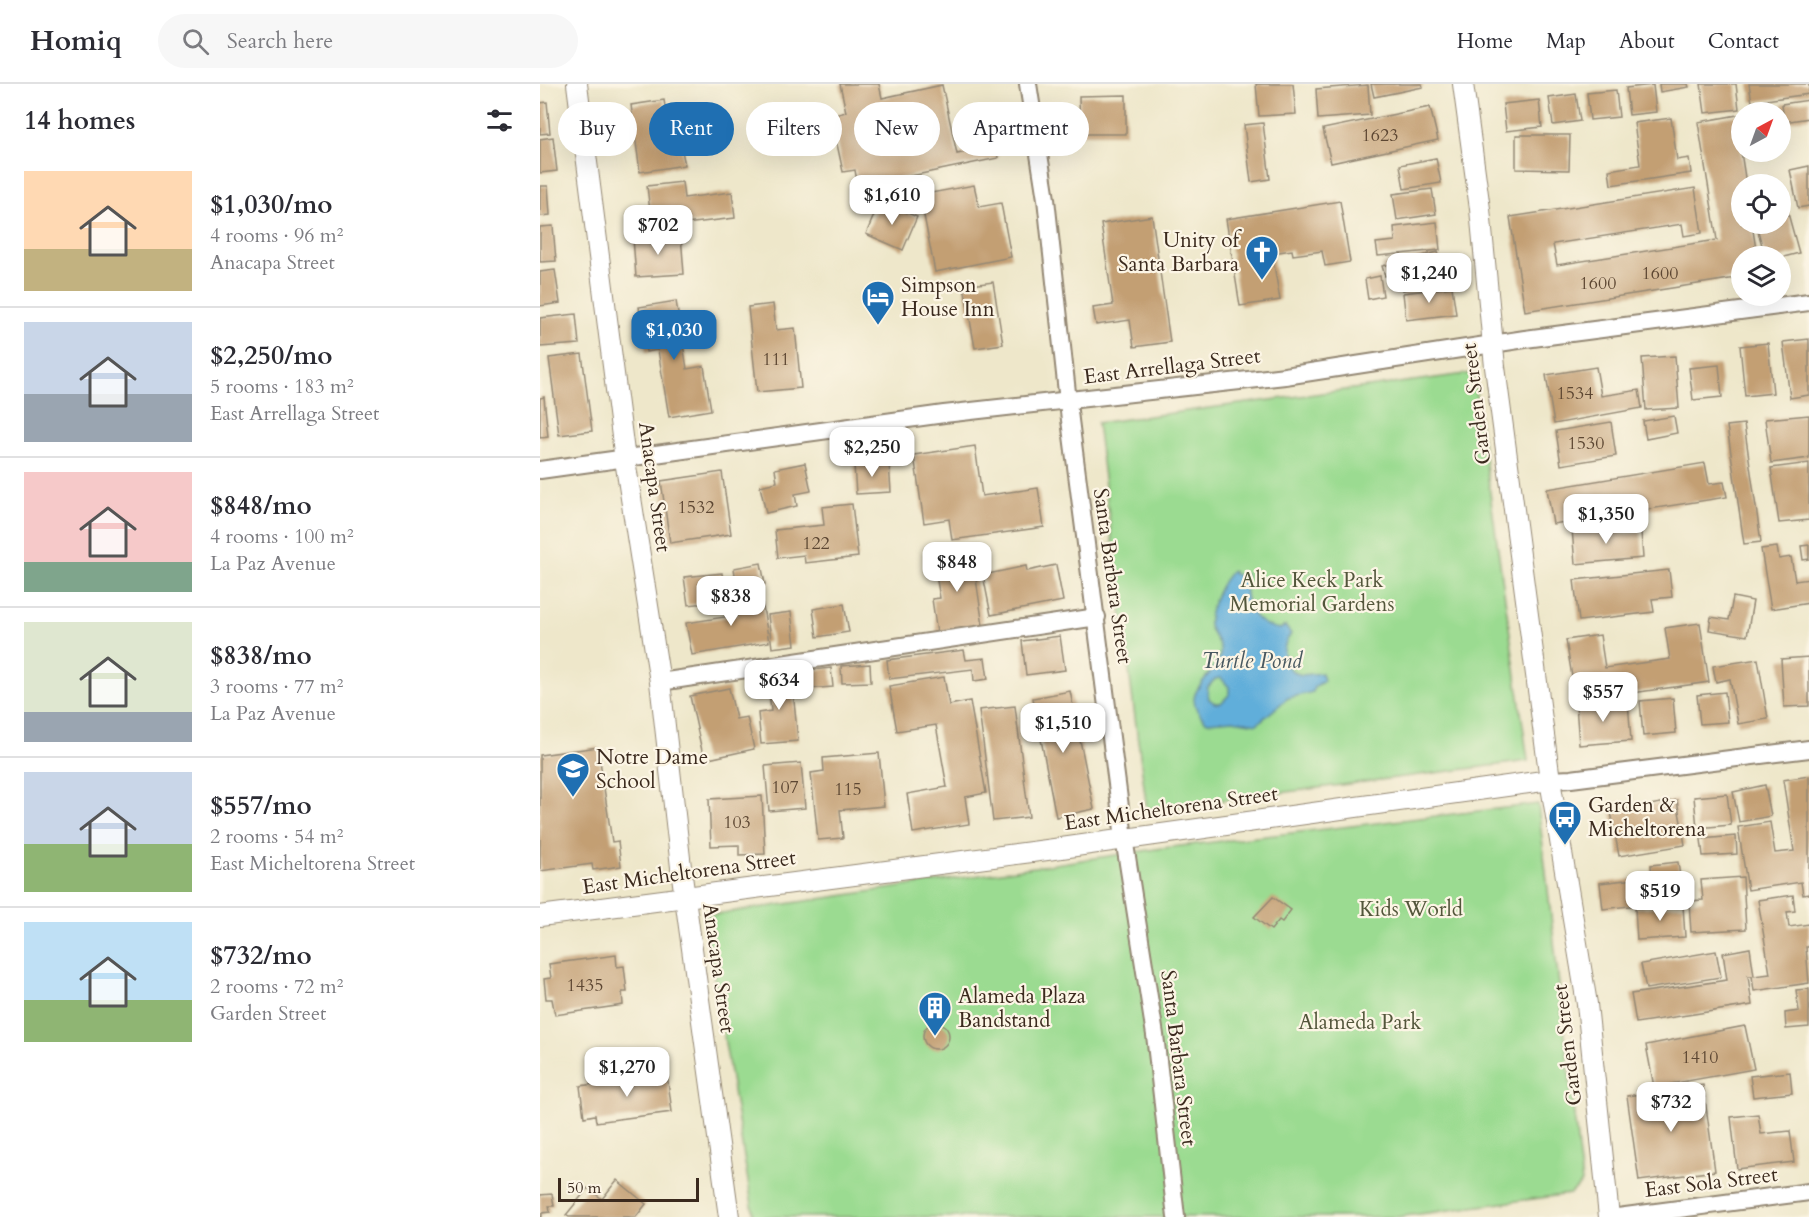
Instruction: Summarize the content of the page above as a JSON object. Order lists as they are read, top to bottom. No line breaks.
{"streets":{"street":["East Arrellaga Street","Garden Street","Anacapa Street","Santa Barbara Street","East Micheltorena Street","East Sola Street"]},"crossings":[["East Arrellaga Street","Garden Street"],["East Arrellaga Street","Anacapa Street"],["East Arrellaga Street","Santa Barbara Street"],["Garden Street","East Micheltorena Street"],["Anacapa Street","East Micheltorena Street"],["Santa Barbara Street","East Micheltorena Street"]],"water":["Turtle Pond"],"parks":["Alice Keck Park Memorial Gardens","Kids World","Alameda Park"],"places":{"church":["Unity of Santa Barbara"],"hotel":["Simpson House Inn"],"school or university":["Notre Dame School"],"bus stop":["Garden & Micheltorena"],"building":["Alameda Plaza Bandstand"]},"house_numbers":["1623","1600","1600","111","1534","1530","1532","122","107","115","103","1435","1410"],"scale_bar":"50 m","north":"top right","page":{"header":"Homiq","search":"Search here","nav":["Home","Map","About","Contact"],"heading":"14 homes","chip":["Buy","Rent","Filters","New","Apartment"],"list":[{"name":"$1,030/mo","note":"4 rooms · 96 m² · Anacapa Street"},{"name":"$2,250/mo","note":"5 rooms · 183 m² · East Arrellaga Street"},{"name":"$848/mo","note":"4 rooms · 100 m² · La Paz Avenue"},{"name":"$838/mo","note":"3 rooms · 77 m² · La Paz Avenue"},{"name":"$557/mo","note":"2 rooms · 54 m² · East Micheltorena Street"},{"name":"$732/mo","note":"2 rooms · 72 m² · Garden Street"}],"price":["$1,610","$702","$1,240","$1,030","$2,250","$1,350","$848","$838","$634","$557","$1,510","$519","$1,270","$732"],"scale":"50 m"}}
